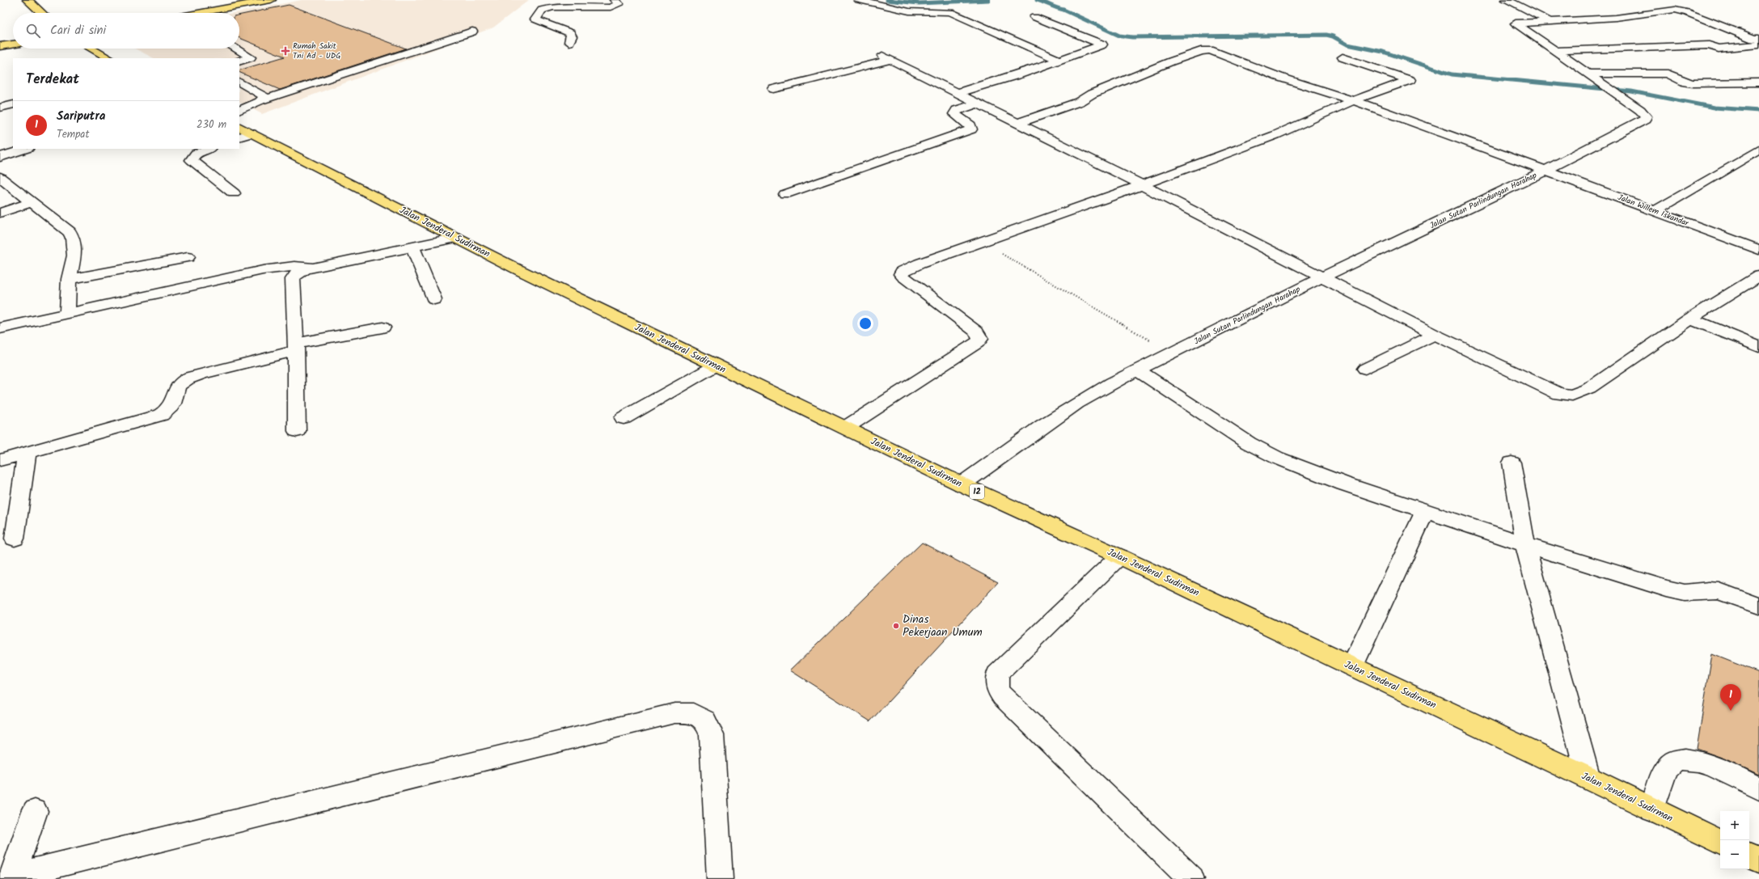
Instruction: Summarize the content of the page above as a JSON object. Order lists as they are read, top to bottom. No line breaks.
{"streets":{"main road":["Jalan Jenderal Sudirman","12"],"street":["Jalan Sutan Parlindungan Harahap","Jalan Willem Iskandar"]},"crossings":[["Jalan Sutan Parlindungan Harahap","Jalan Willem Iskandar"],["Jalan Sutan Parlindungan Harahap","Jalan Jenderal Sudirman"]],"places":{"health":["Rumah Sakit Tni Ad - UDG"],"other":["Dinas Pekerjaan Umum"]},"page":{"search":"Cari di sini","heading":"Terdekat","list":[{"mark":"1","name":"Sariputra","note":"Tempat","value":"230 m"}],"pins":"1","map_buttons":["+","−"]}}
